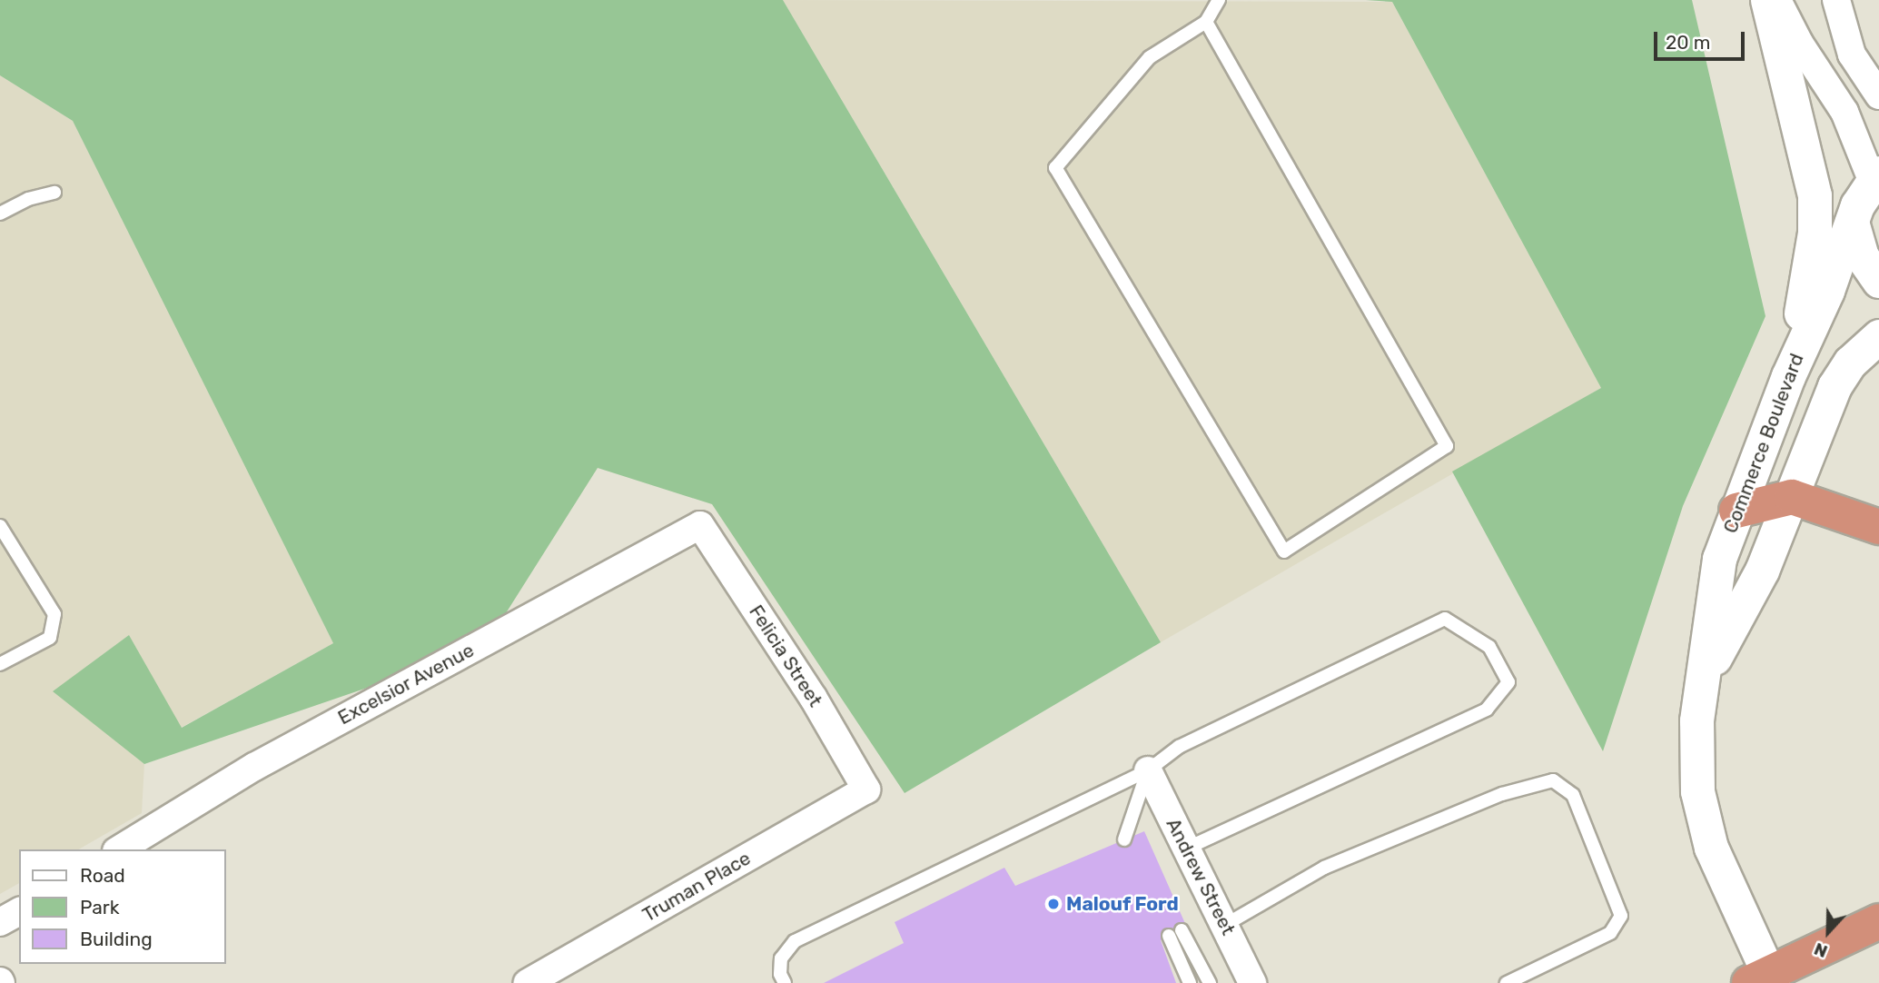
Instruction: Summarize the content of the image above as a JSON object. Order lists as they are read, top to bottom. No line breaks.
{"streets":{"street":["Commerce Boulevard","Felicia Street","Excelsior Avenue","Andrew Street","Truman Place"]},"crossings":[["Felicia Street","Excelsior Avenue"],["Felicia Street","Truman Place"]],"places":["Malouf Ford"],"legend":["Road","Park","Building"],"scale_bar":"20 m","north":"bottom"}
